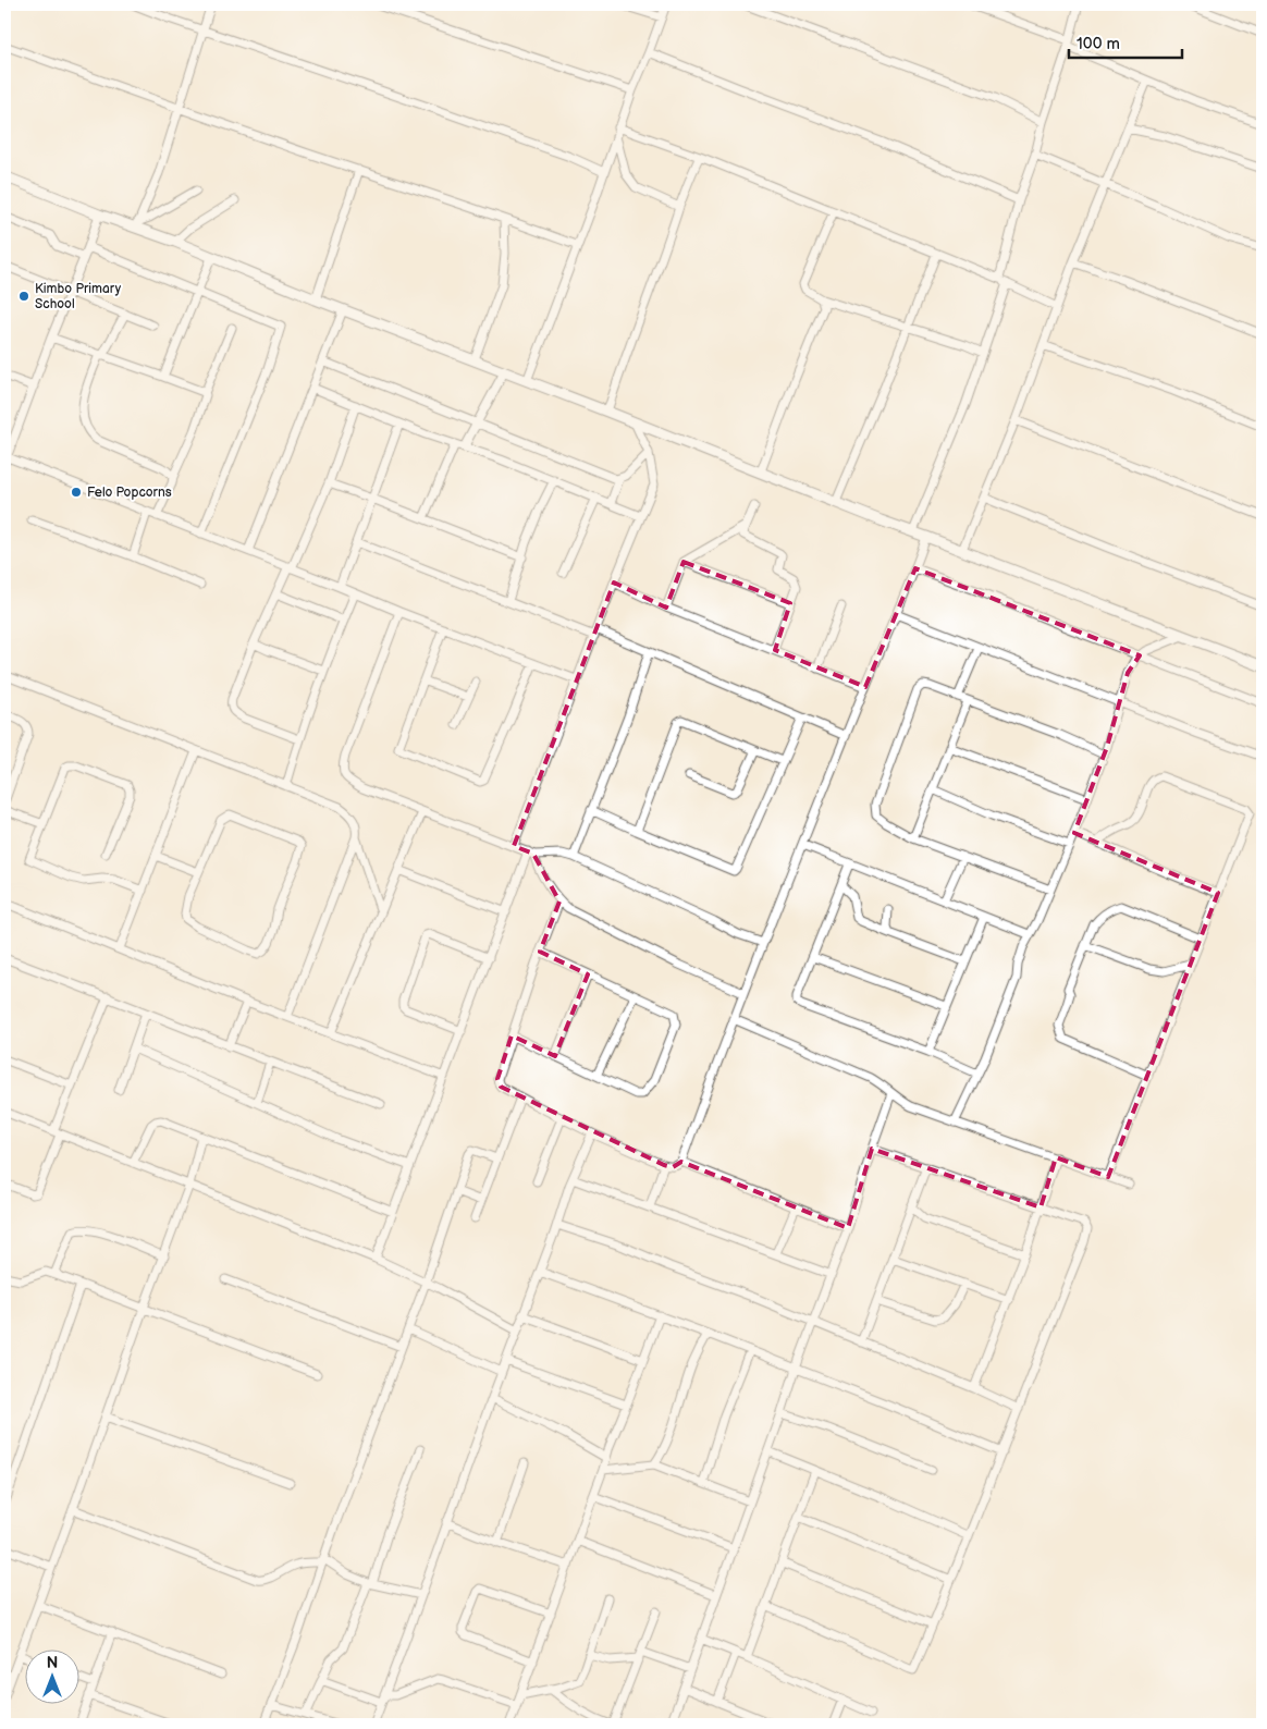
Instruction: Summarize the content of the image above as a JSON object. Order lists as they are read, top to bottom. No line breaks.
{"places":["Kimbo Primary School","Felo Popcorns"],"scale_bar":"100 m","north":"top"}
